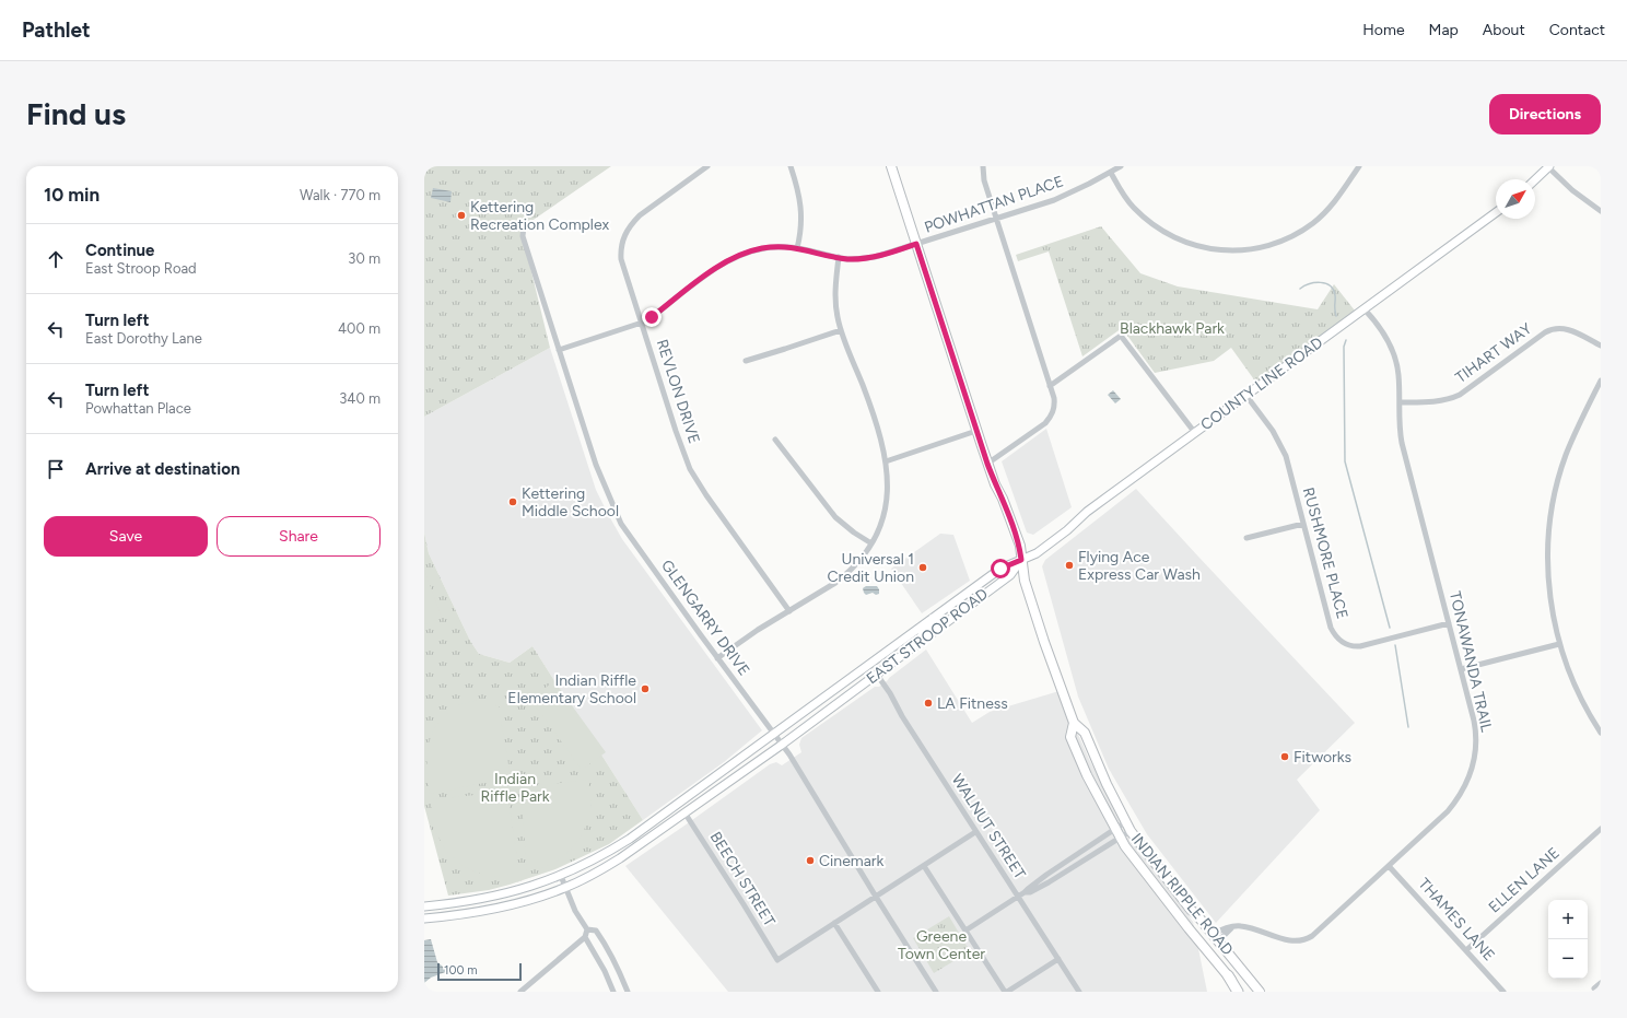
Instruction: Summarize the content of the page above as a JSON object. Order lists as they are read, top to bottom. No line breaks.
{"streets":{"main road":["COUNTY LINE ROAD","EAST STROOP ROAD","INDIAN RIPPLE ROAD"],"street":["POWHATTAN PLACE","TIHART WAY","REVLON DRIVE","RUSHMORE PLACE","GLENGARRY DRIVE","TONAWANDA TRAIL","WALNUT STREET","BEECH STREET","ELLEN LANE","THAMES LANE"]},"crossings":[["POWHATTAN PLACE","REVLON DRIVE"],["POWHATTAN PLACE","GLENGARRY DRIVE"],["POWHATTAN PLACE","INDIAN RIPPLE ROAD"],["TIHART WAY","TONAWANDA TRAIL"],["COUNTY LINE ROAD","RUSHMORE PLACE"],["COUNTY LINE ROAD","EAST STROOP ROAD"],["COUNTY LINE ROAD","TONAWANDA TRAIL"],["COUNTY LINE ROAD","INDIAN RIPPLE ROAD"],["RUSHMORE PLACE","TONAWANDA TRAIL"],["GLENGARRY DRIVE","EAST STROOP ROAD"],["EAST STROOP ROAD","WALNUT STREET"],["EAST STROOP ROAD","BEECH STREET"],["EAST STROOP ROAD","INDIAN RIPPLE ROAD"],["TONAWANDA TRAIL","INDIAN RIPPLE ROAD"],["TONAWANDA TRAIL","THAMES LANE"],["ELLEN LANE","THAMES LANE"]],"parks":["Blackhawk Park","Indian Riffle Park","Greene Town Center"],"places":["Kettering Recreation Complex","Kettering Middle School","Flying Ace Express Car Wash","Universal 1 Credit Union","Indian Riffle Elementary School","LA Fitness","Fitworks","Cinemark"],"scale_bar":"100 m","north":"top right","page":{"header":"Pathlet","nav":["Home","Map","About","Contact"],"buttons":["Directions",["Save","Share"]],"title":"Find us","heading":["10 min","Walk · 770 m"],"list":[["Continue","East Stroop Road","30 m"],["Turn left","East Dorothy Lane","400 m"],["Turn left","Powhattan Place","340 m"],"Arrive at destination"],"map_buttons":["+","−"],"scale":"100 m"}}
